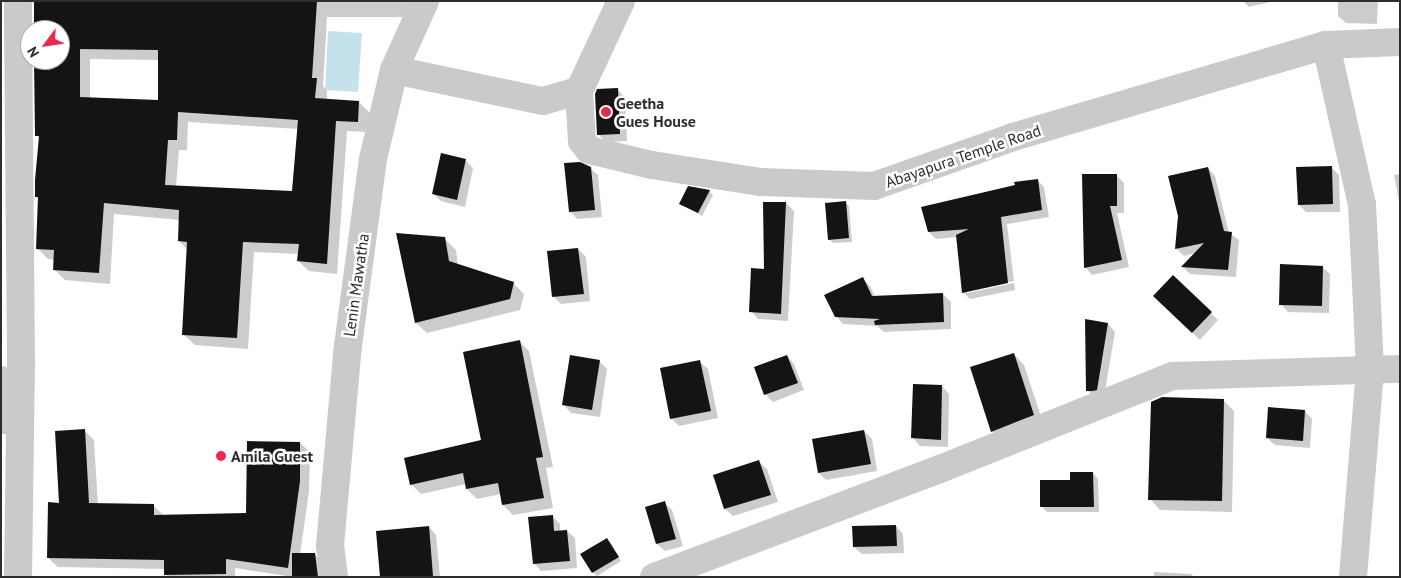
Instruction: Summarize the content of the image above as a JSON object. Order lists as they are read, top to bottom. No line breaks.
{"streets":{"street":["Abayapura Temple Road","Lenin Mawatha"]},"places":["Geetha Gues House","Amila Guest"],"north":"bottom left"}
